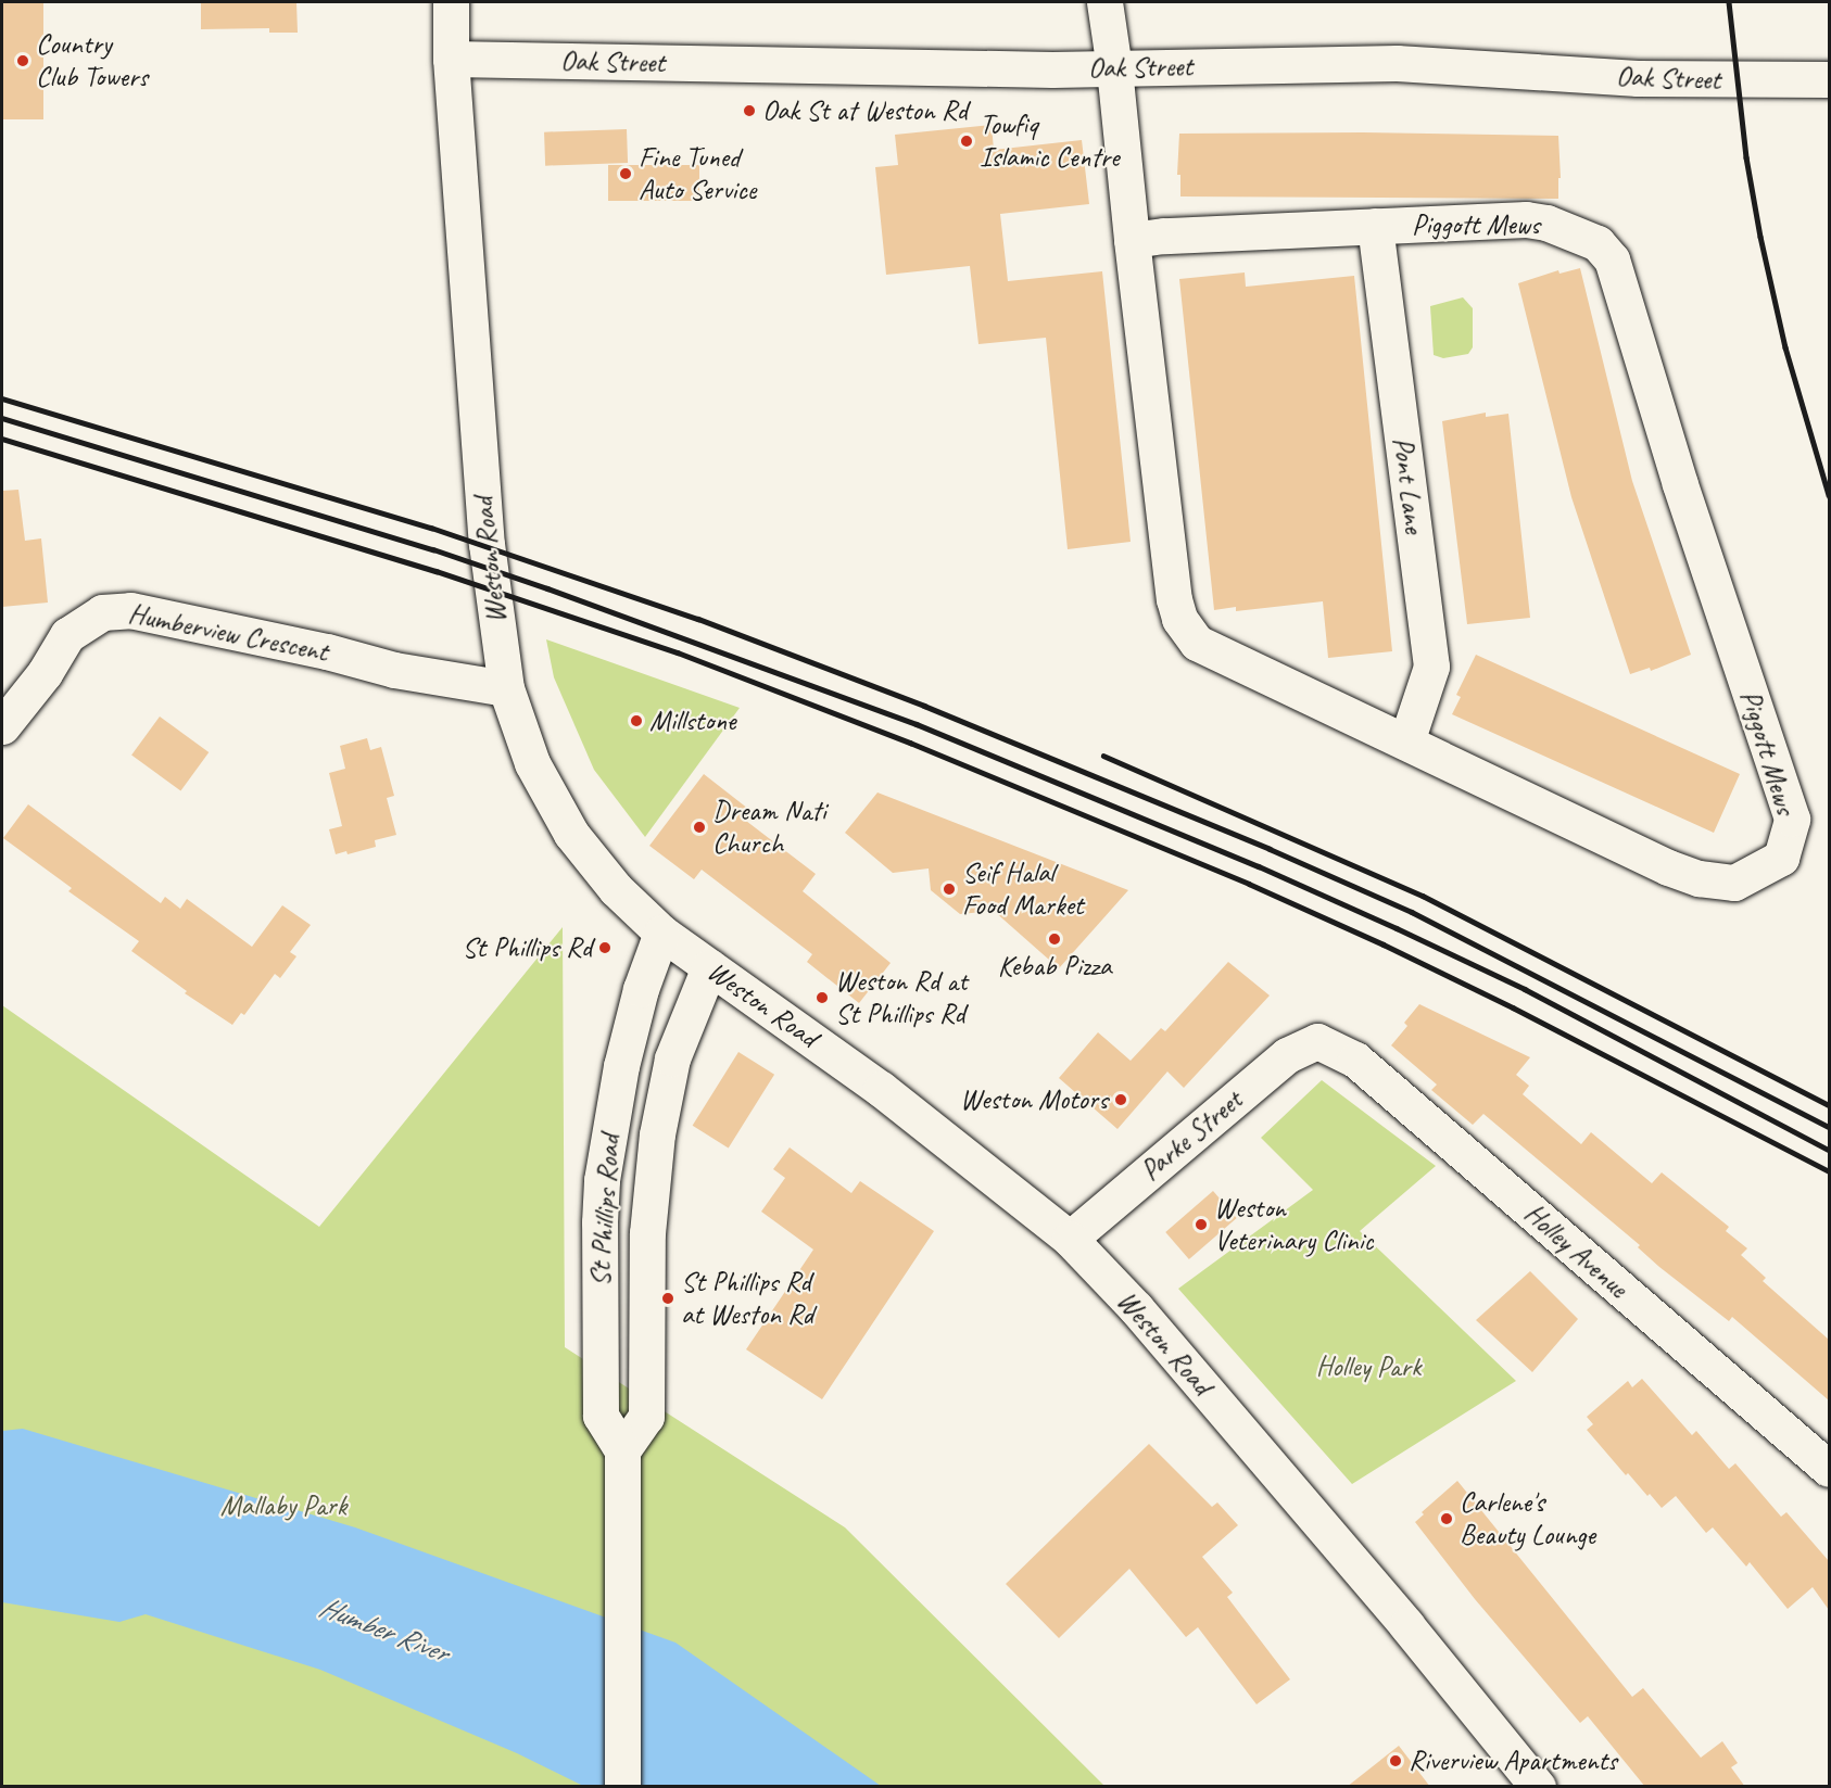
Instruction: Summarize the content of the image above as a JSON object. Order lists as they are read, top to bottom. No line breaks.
{"streets":{"street":["Oak Street","Piggott Mews","Pont Lane","Weston Road","Humberview Crescent","Parke Street","St Phillips Road","Holley Avenue"]},"crossings":[["Oak Street","Piggott Mews"],["Oak Street","Weston Road"],["Piggott Mews","Pont Lane"],["Weston Road","Humberview Crescent"],["Weston Road","Parke Street"],["Weston Road","St Phillips Road"],["Parke Street","Holley Avenue"]],"water":["Humber River"],"parks":["Holley Park","Mallaby Park"],"places":["Country Club Towers","Oak St at Weston Rd","Towfiq Islamic Centre","Fine Tuned Auto Service","Millstone","Dream Nati Church","Seif Halal Food Market","Kebab Pizza","St Phillips Rd","Weston Rd at St Phillips Rd","Weston Motors","Weston Veterinary Clinic","St Phillips Rd at Weston Rd","Carlene's Beauty Lounge","Riverview Apartments"]}
